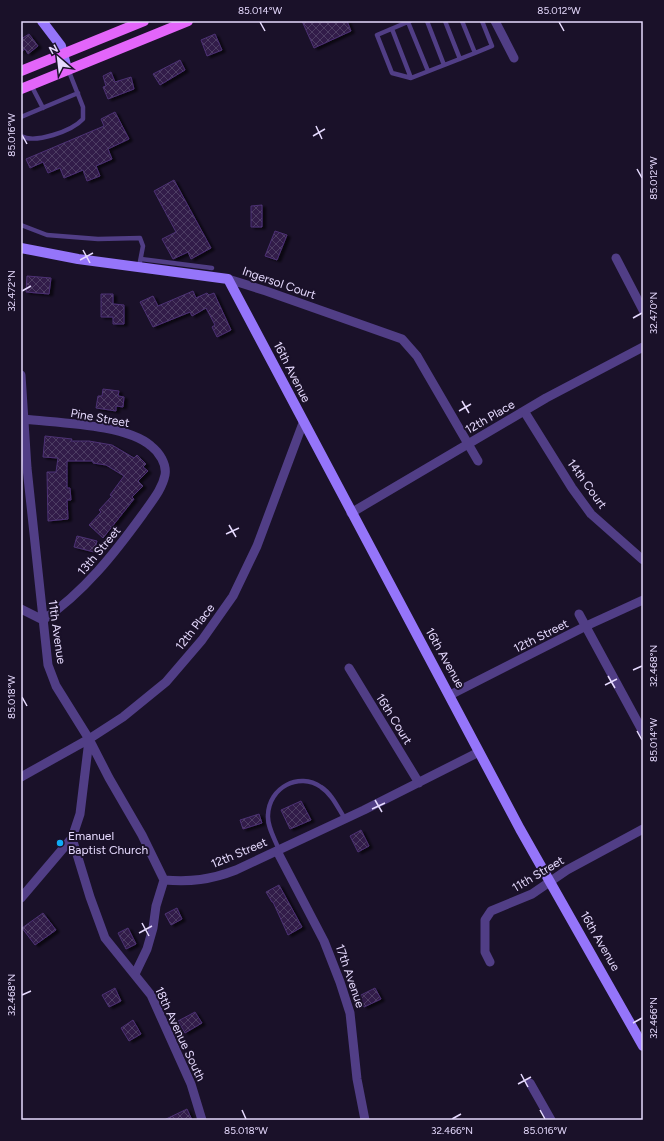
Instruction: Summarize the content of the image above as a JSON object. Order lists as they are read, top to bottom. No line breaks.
{"streets":{"street":["Ingersol Court","16th Avenue","12th Place","Pine Street","14th Court","13th Street","11th Avenue","12th Street","16th Court","11th Street","17th Avenue","18th Avenue South"]},"crossings":[["Ingersol Court","16th Avenue"],["Ingersol Court","12th Place"],["16th Avenue","12th Place"],["16th Avenue","12th Street"],["16th Avenue","11th Street"],["12th Place","14th Court"],["12th Place","11th Avenue"],["Pine Street","13th Street"],["Pine Street","11th Avenue"],["13th Street","11th Avenue"],["12th Street","16th Court"],["12th Street","17th Avenue"]],"places":["Emanuel Baptist Church"],"north":"top left","coordinates":["85.014°W","85.012°W","85.016°W","32.472°N","32.470°N","32.468°N","85.018°W","32.466°N"]}
